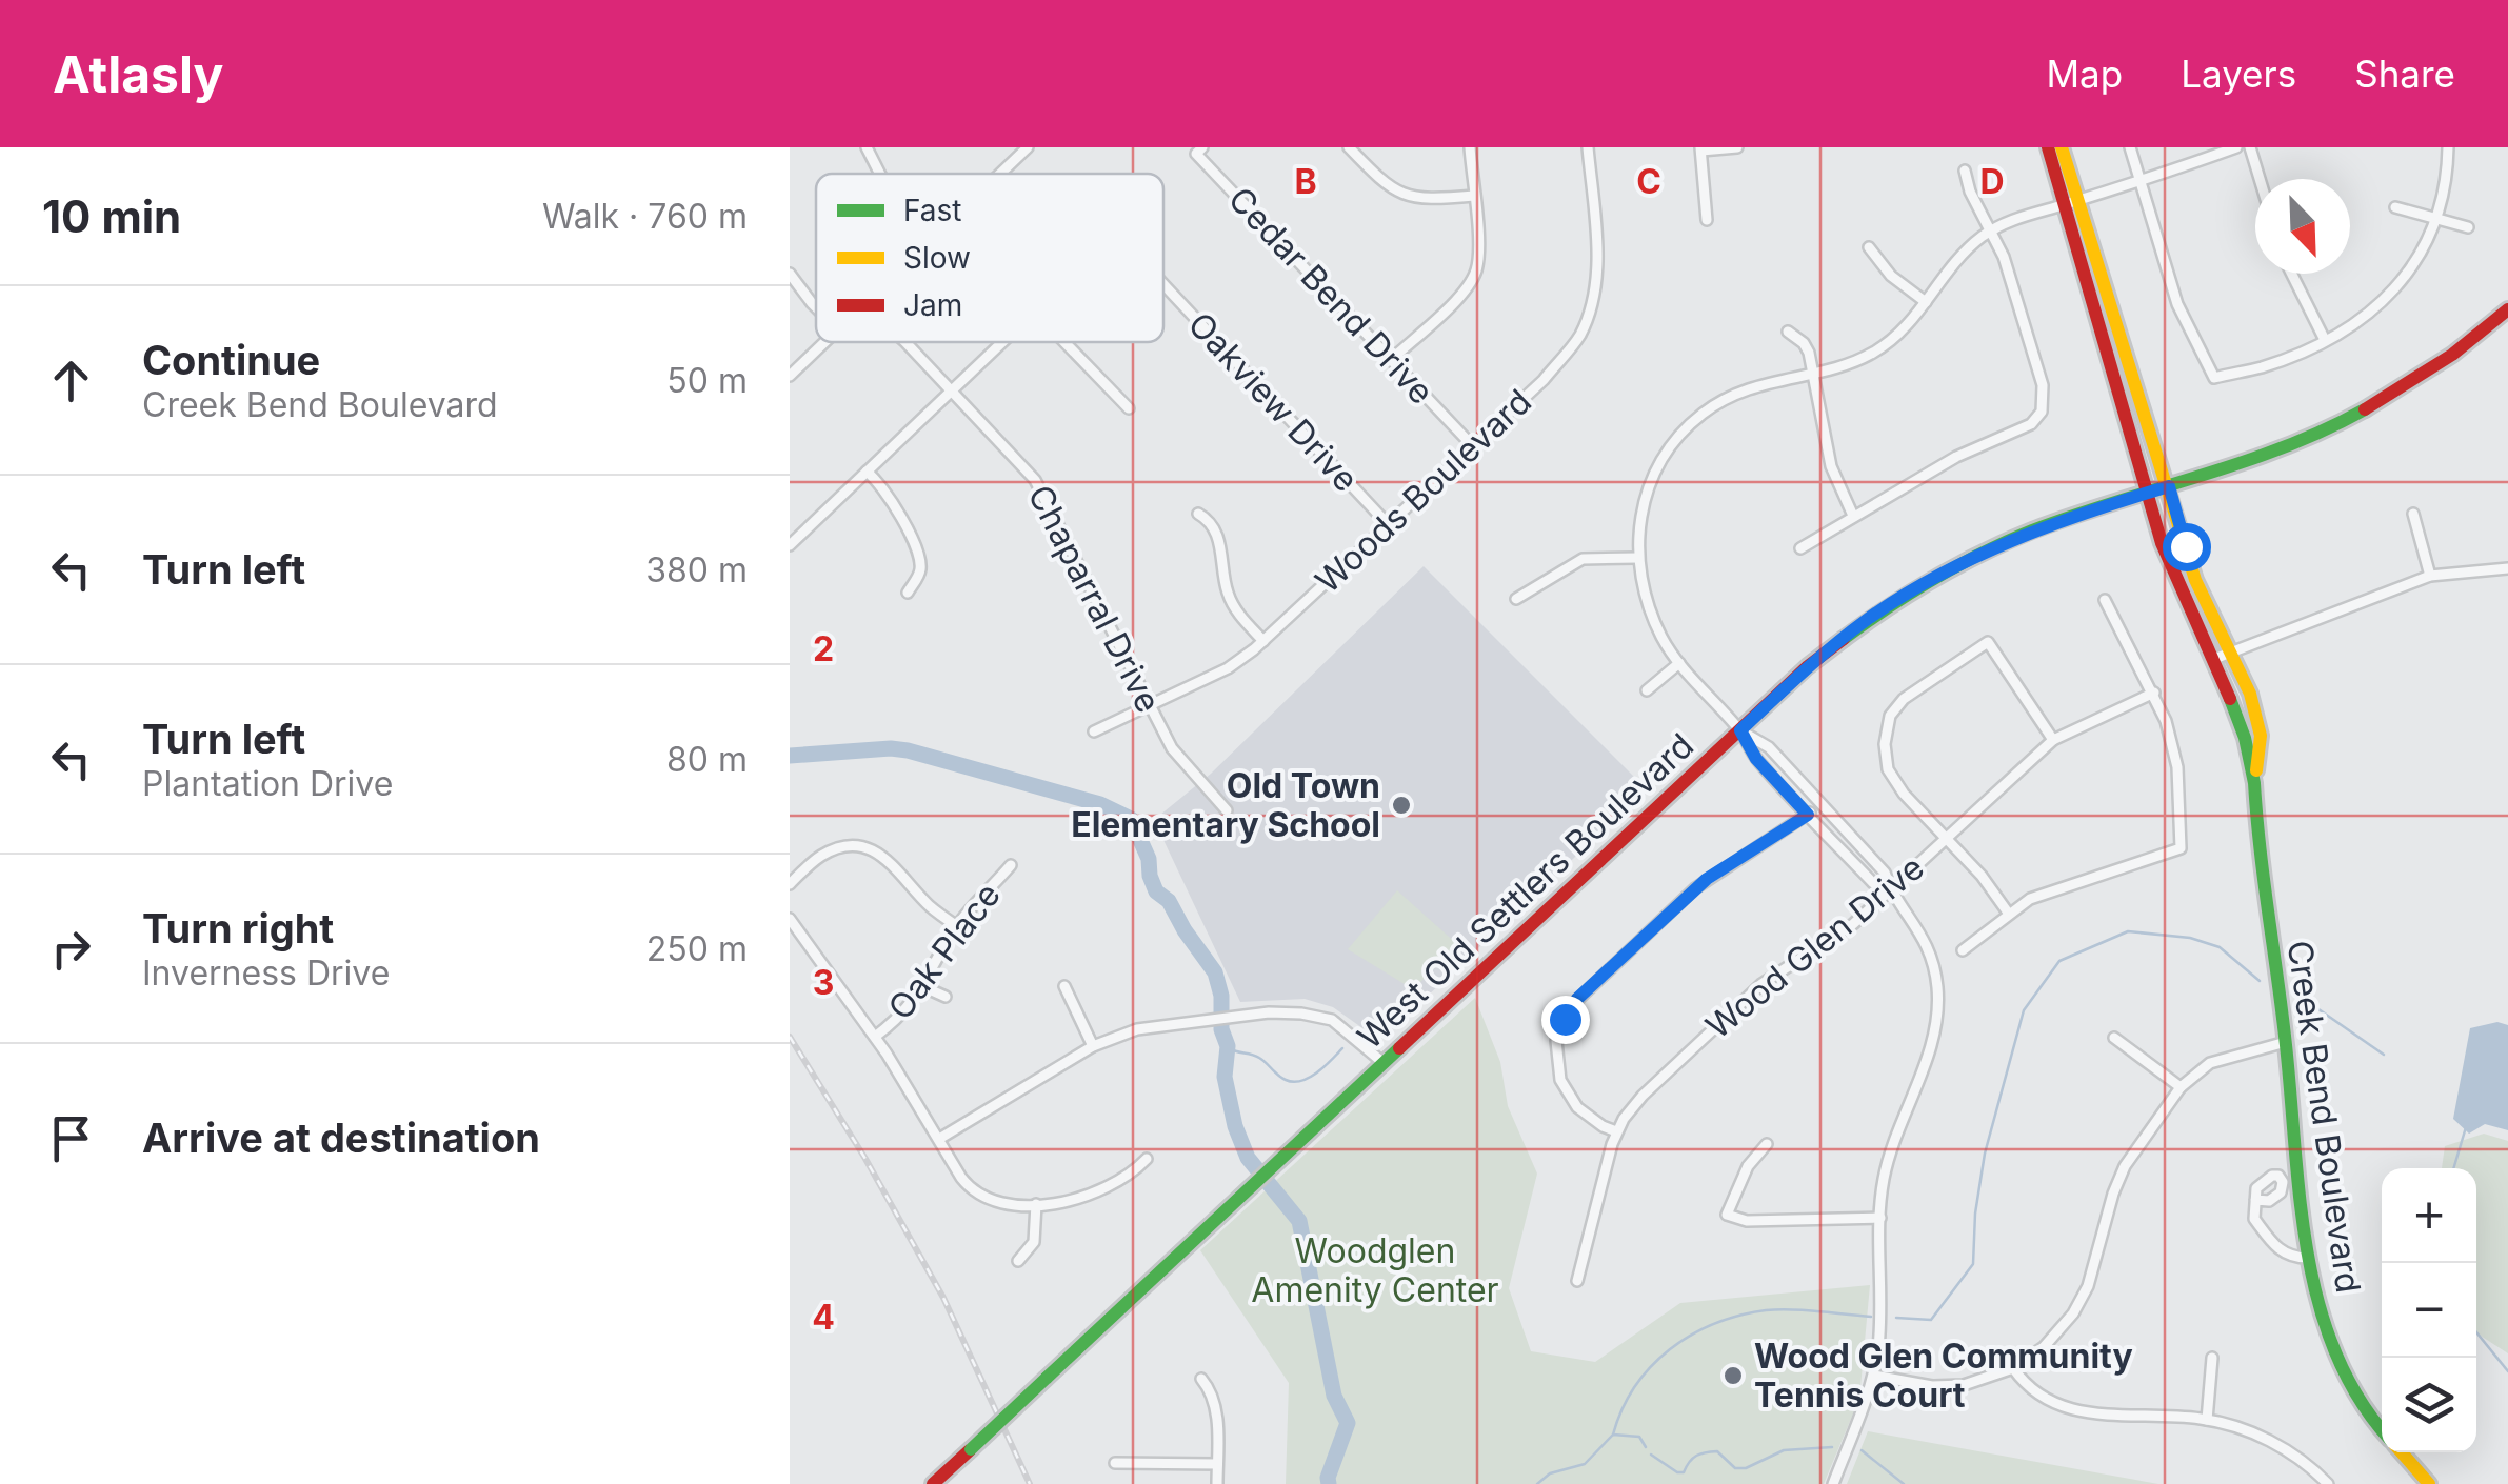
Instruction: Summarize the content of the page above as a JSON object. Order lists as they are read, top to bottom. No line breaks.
{"streets":{"street":["Cedar Bend Drive","Oakview Drive","Woods Boulevard","Chaparral Drive","West Old Settlers Boulevard","Wood Glen Drive","Oak Place","Creek Bend Boulevard"]},"crossings":[["Cedar Bend Drive","Woods Boulevard"],["Oakview Drive","Woods Boulevard"],["Woods Boulevard","Chaparral Drive"],["West Old Settlers Boulevard","Creek Bend Boulevard"]],"parks":["Woodglen Amenity Center"],"places":["Old Town Elementary School","Wood Glen Community Tennis Court"],"legend":["Fast","Slow","Jam"],"north":"bottom right","page":{"header":"Atlasly","nav":["Map","Layers","Share"],"heading":["10 min","Walk · 760 m"],"list":[["Continue","Creek Bend Boulevard","50 m"],["Turn left","380 m"],["Turn left","Plantation Drive","80 m"],["Turn right","Inverness Drive","250 m"],"Arrive at destination"],"map_buttons":["+","−"]},"grid":{"columns":["B","C","D"],"rows":["2","3","4"]}}
